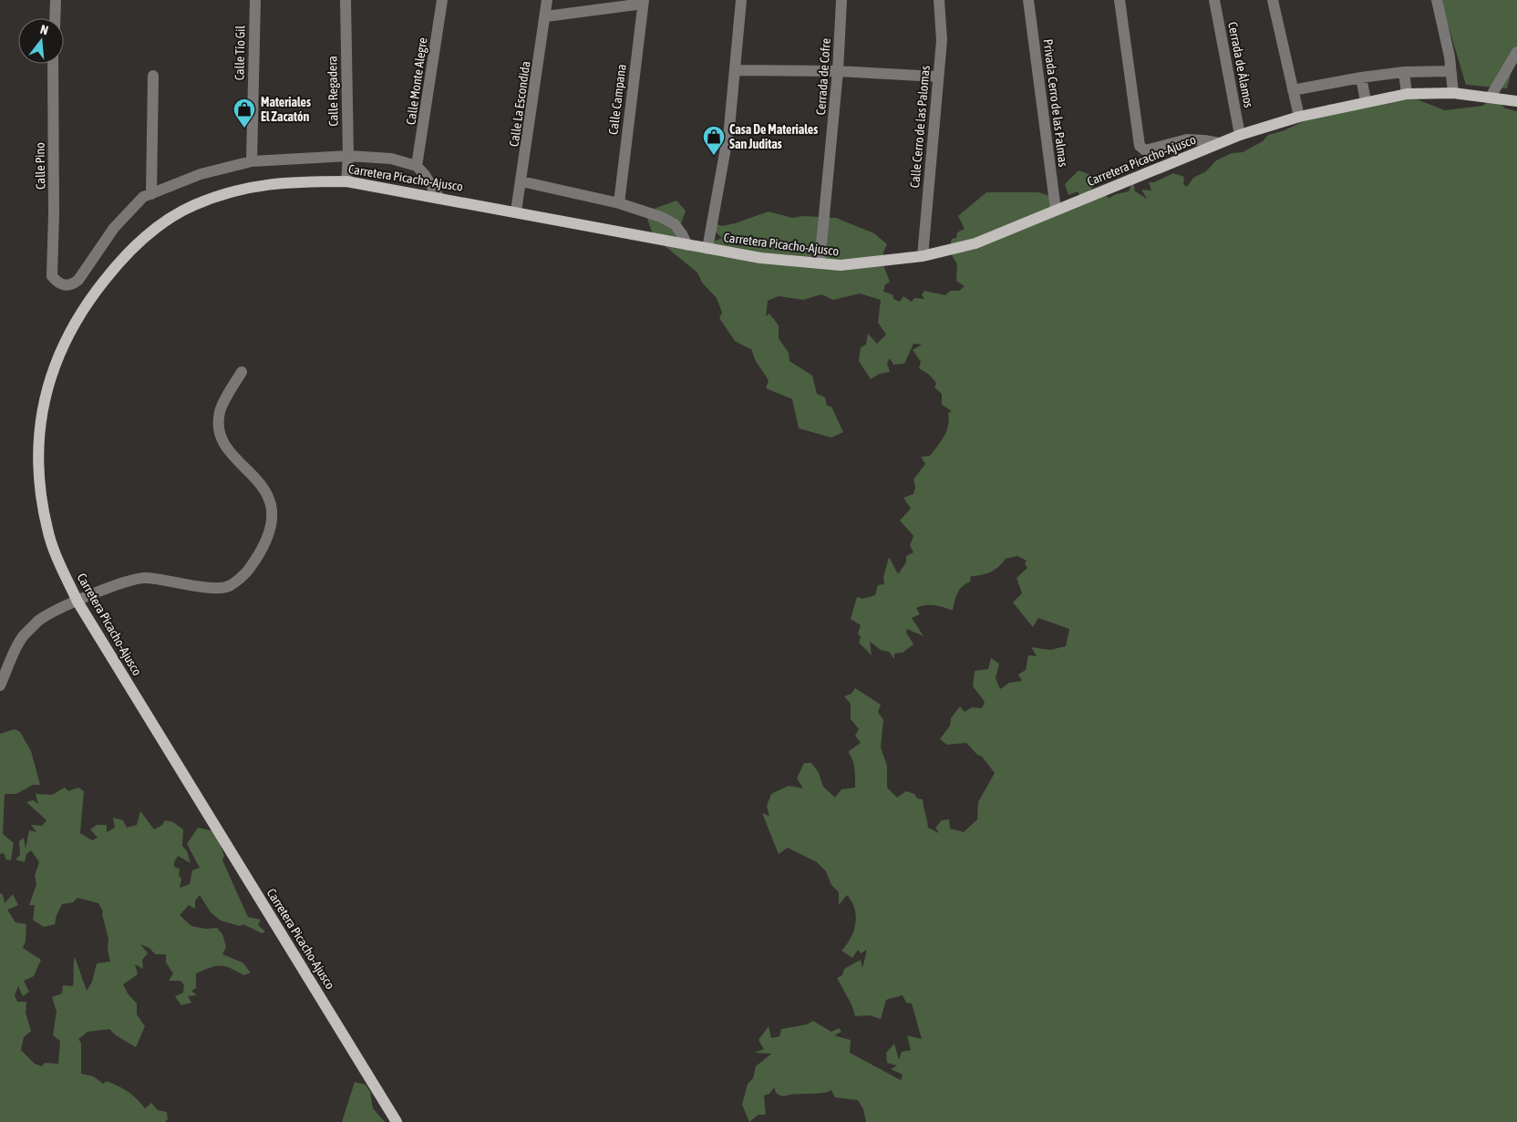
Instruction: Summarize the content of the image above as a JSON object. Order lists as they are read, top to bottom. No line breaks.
{"streets":{"main road":["Carretera Picacho-Ajusco"],"street":["Calle Tío Gil","Cerrada de Álamos","Cerrada de Cofre","Calle Monte Alegre","Calle Regadera","Calle Campana","Privada Cerro de las Palmas","Calle La Escondida","Calle Cerro de las Palomas","Calle Pino"]},"crossings":[["Cerrada de Álamos","Carretera Picacho-Ajusco"],["Cerrada de Cofre","Carretera Picacho-Ajusco"],["Calle Regadera","Carretera Picacho-Ajusco"],["Privada Cerro de las Palmas","Carretera Picacho-Ajusco"],["Calle La Escondida","Carretera Picacho-Ajusco"],["Calle Cerro de las Palomas","Carretera Picacho-Ajusco"]],"places":{"shop":["Materiales El Zacatón","Casa De Materiales San Juditas"]},"north":"top"}
